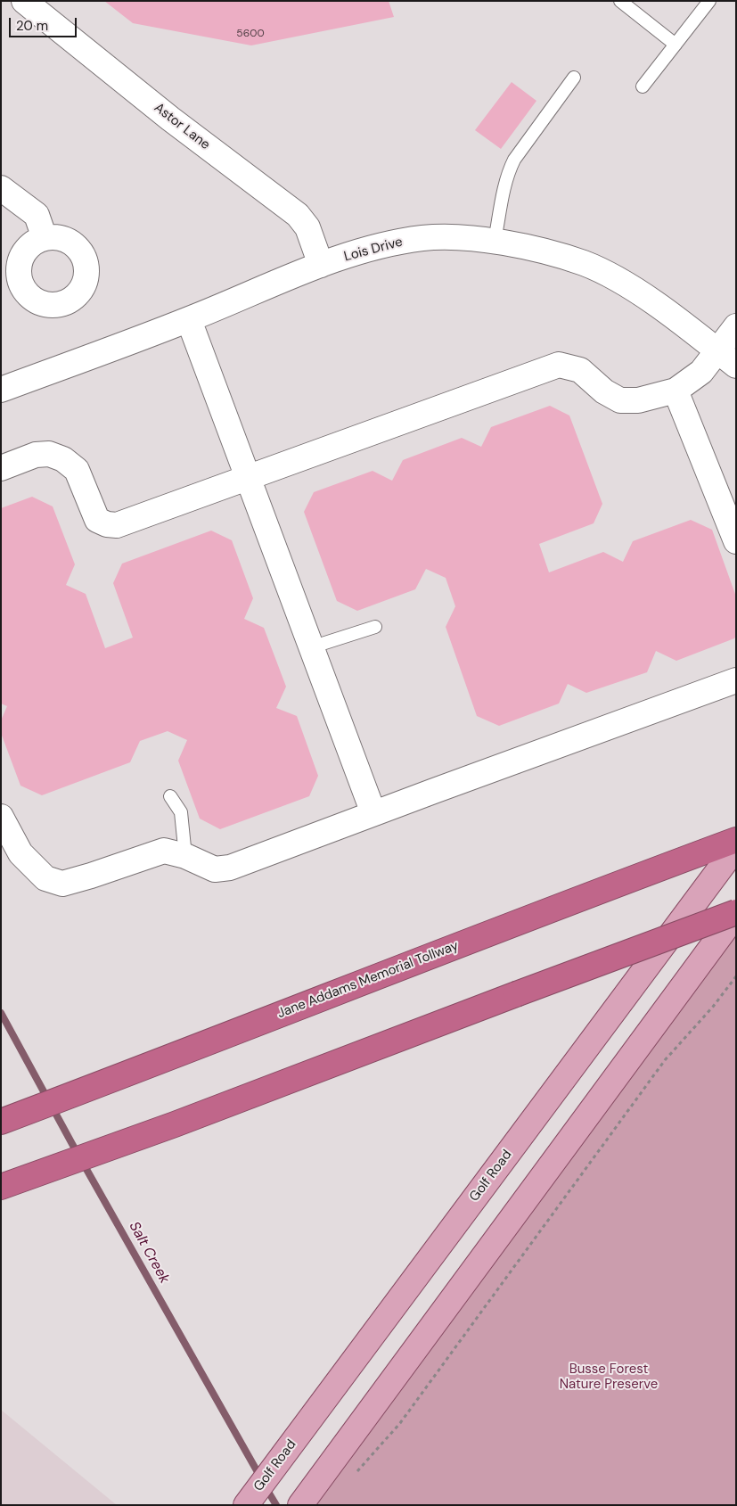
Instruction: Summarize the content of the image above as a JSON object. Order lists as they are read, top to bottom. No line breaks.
{"streets":{"highway":["Jane Addams Memorial Tollway"],"main road":["Golf Road"],"street":["Astor Lane","Lois Drive"]},"crossings":[["Astor Lane","Lois Drive"]],"water":["Salt Creek"],"parks":["Busse Forest Nature Preserve"],"house_numbers":["5600"],"scale_bar":"20 m"}
